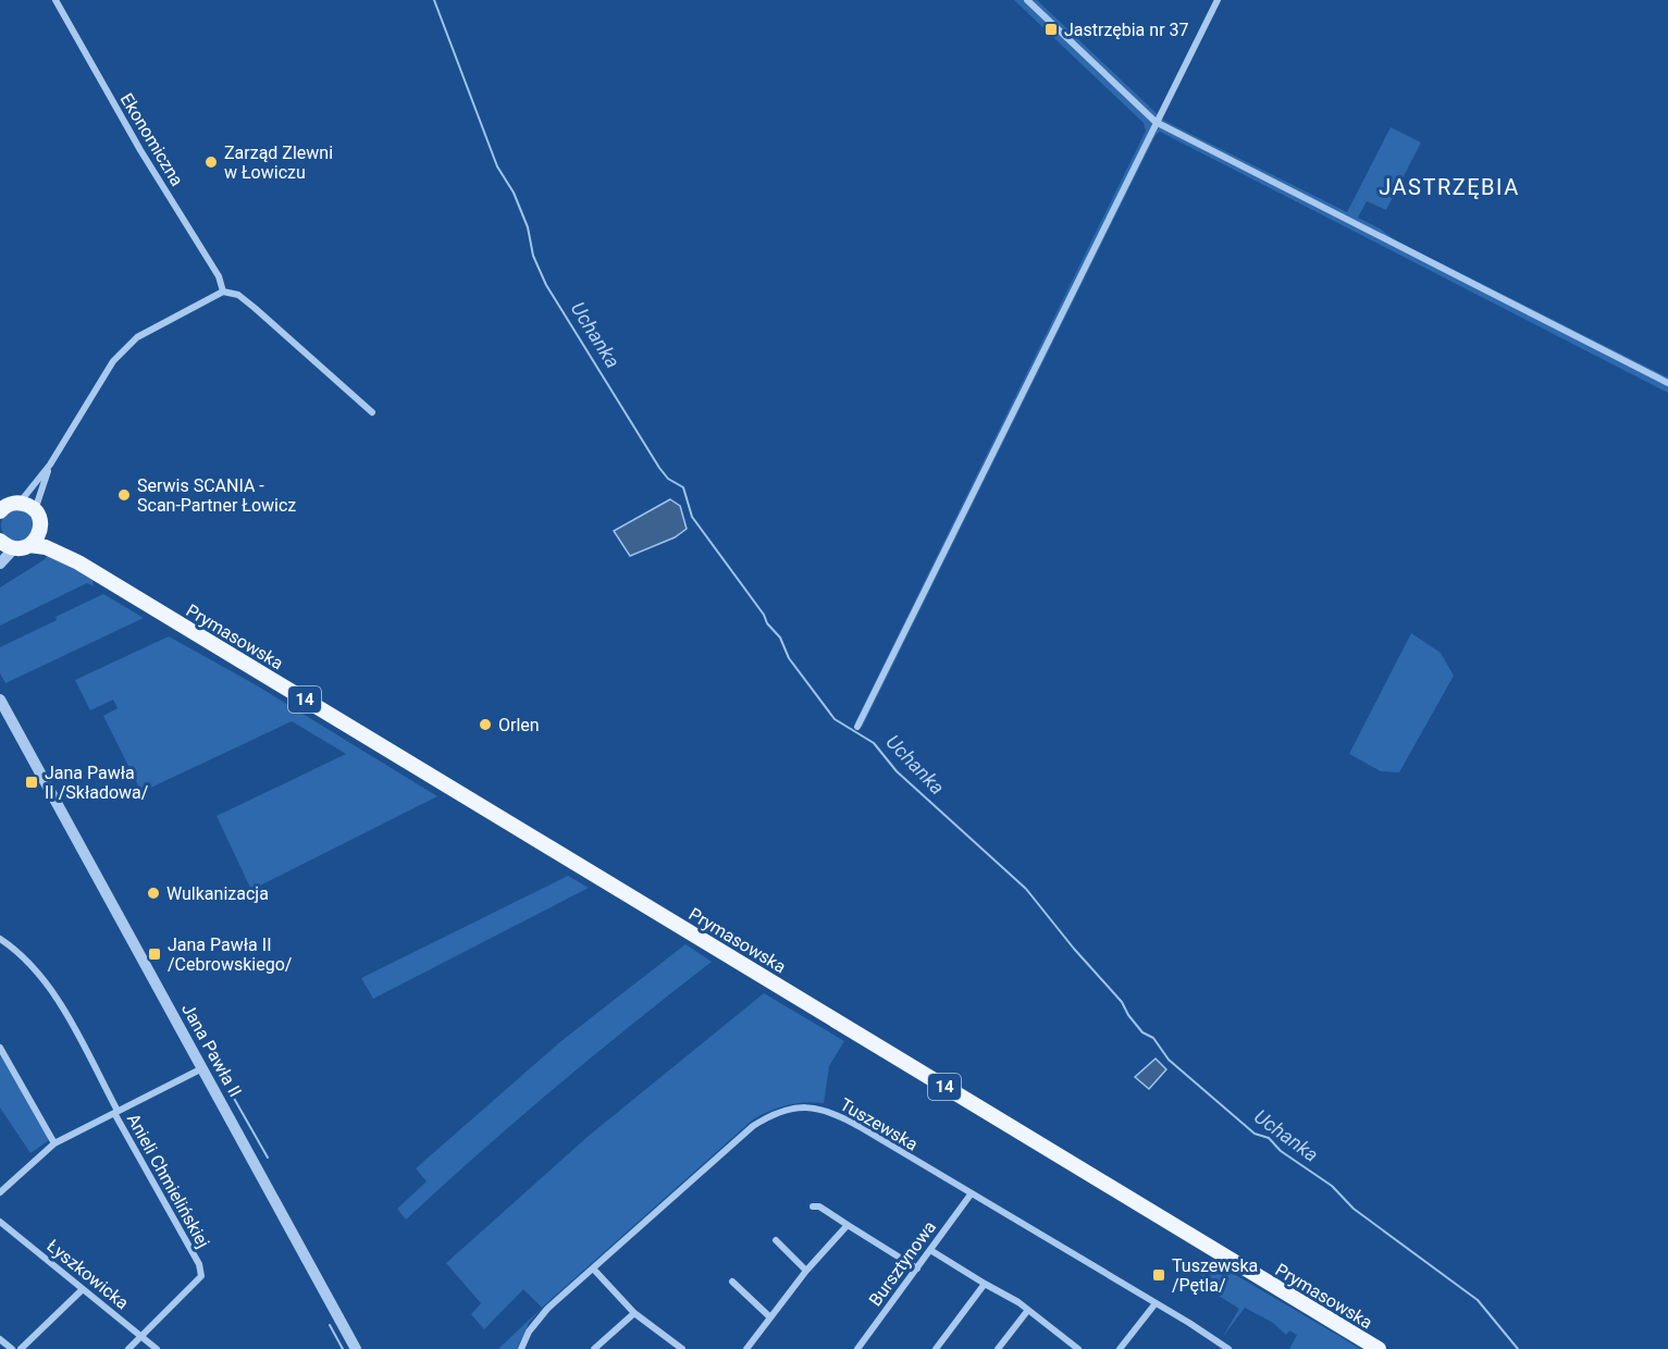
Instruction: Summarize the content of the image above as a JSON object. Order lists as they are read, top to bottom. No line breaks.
{"streets":{"main road":["Prymasowska","14"],"street":["Ekonomiczna","Jana Pawła II","Tuszewska","Anieli Chmielińskiej","Bursztynowa","Łyszkowicka"]},"crossings":[["Prymasowska","14"],["Tuszewska","Bursztynowa"],["Anieli Chmielińskiej","Łyszkowicka"]],"districts":["JASTRZĘBIA"],"water":["Uchanka"],"places":{"transit":["Jastrzębia nr 37","Jana Pawła II /Składowa/","Jana Pawła II /Cebrowskiego/","Tuszewska /Pętla/"],"other":["Zarząd Zlewni w Łowiczu","Serwis SCANIA - Scan-Partner Łowicz","Orlen","Wulkanizacja"]}}
